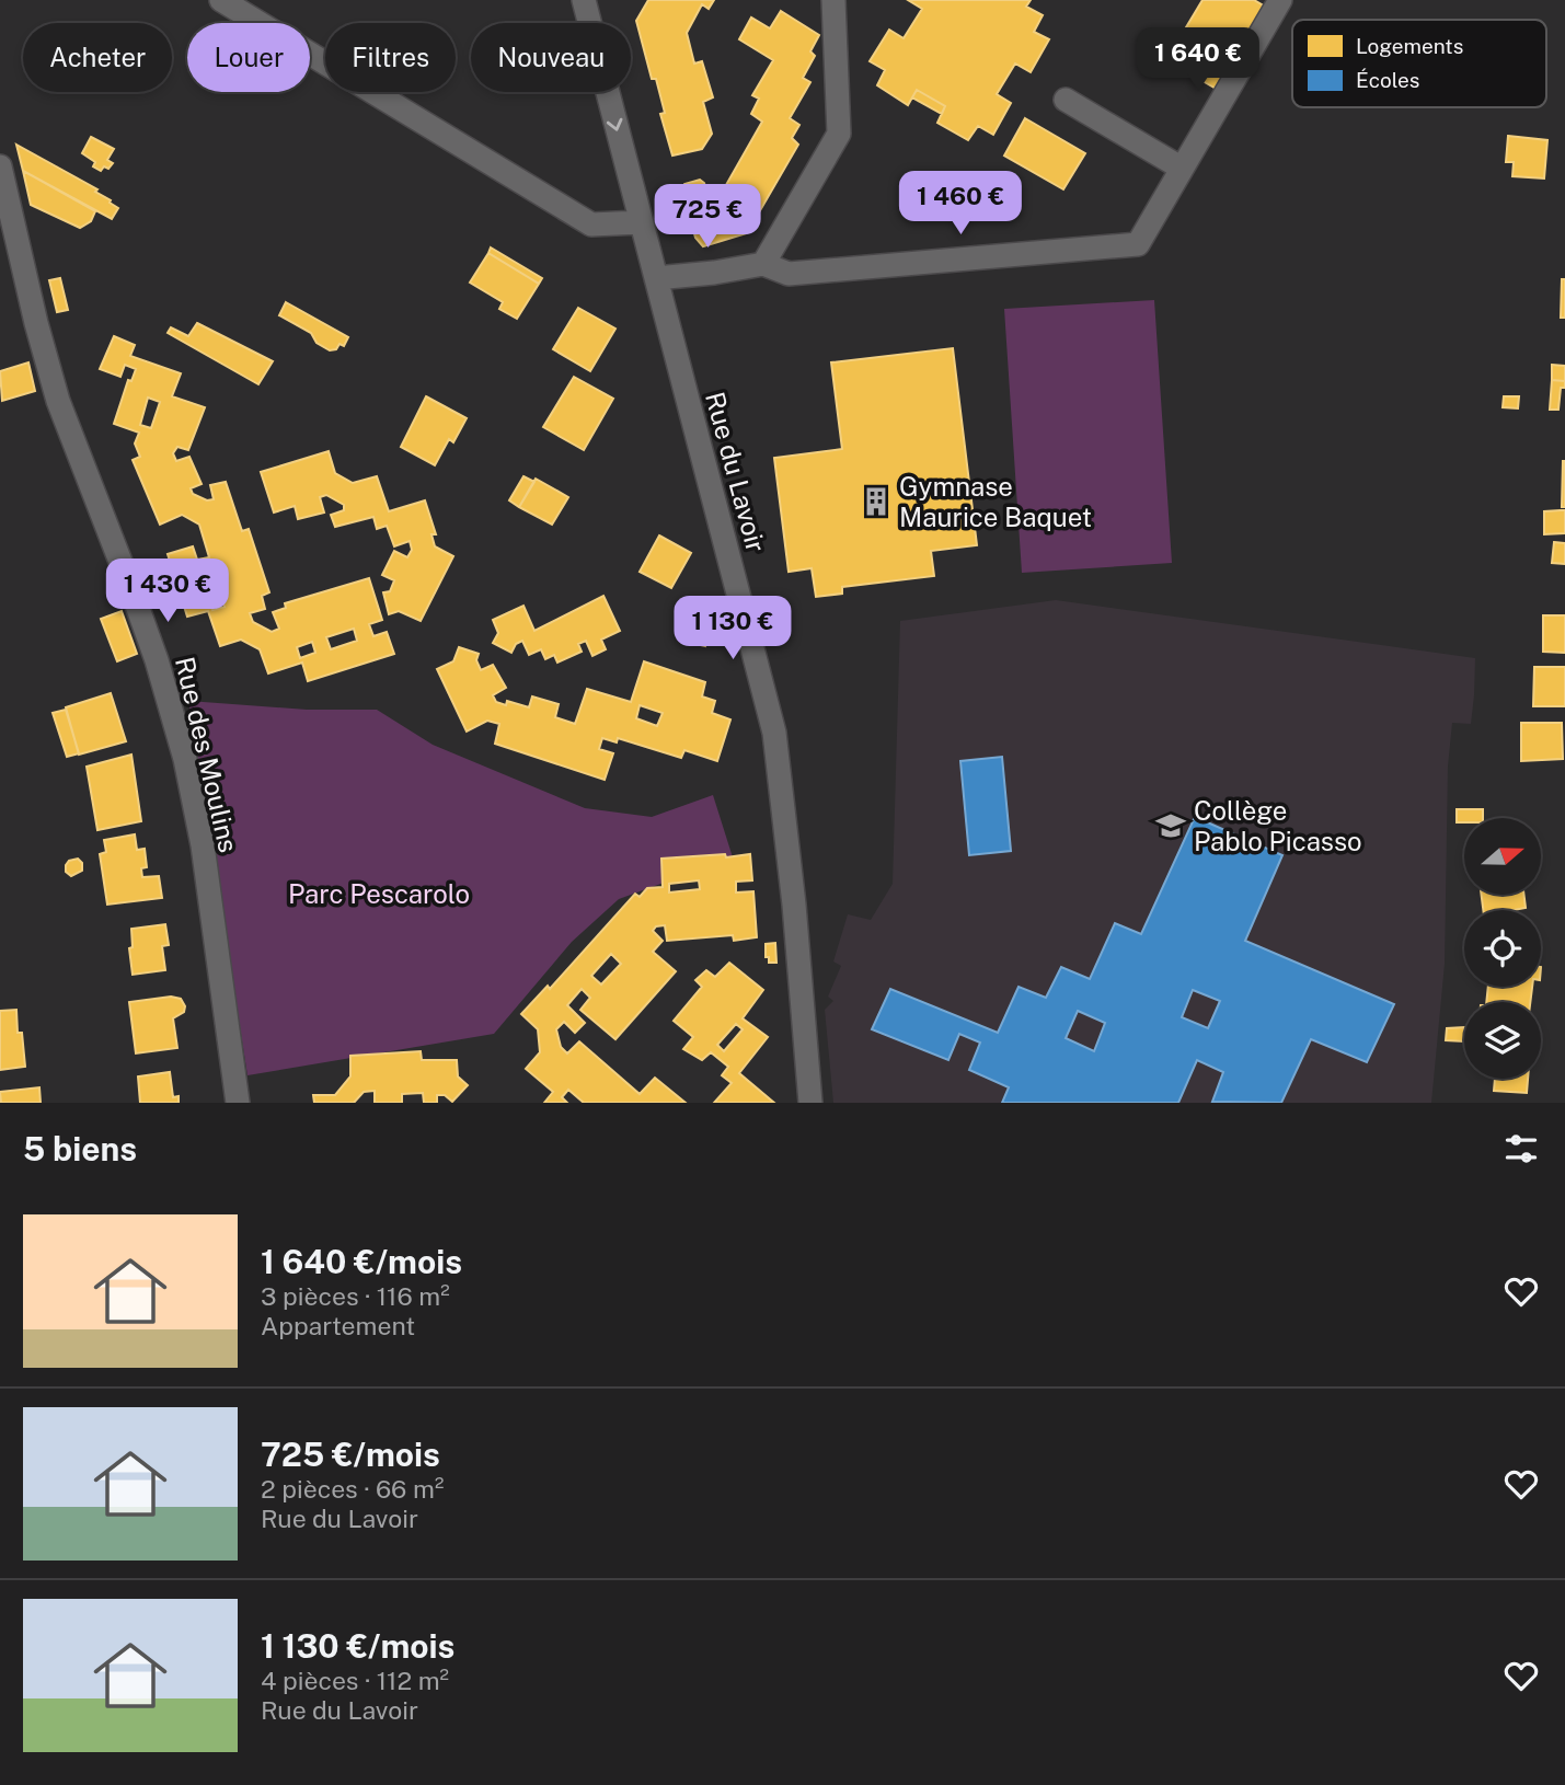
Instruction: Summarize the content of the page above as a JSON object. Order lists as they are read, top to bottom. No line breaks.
{"streets":{"street":["Rue du Lavoir","Rue des Moulins"]},"parks":["Parc Pescarolo"],"places":{"building":["Gymnase Maurice Baquet"],"school or university":["Collège Pablo Picasso"]},"legend":["Logements","Écoles"],"north":"right","page":{"chip":["Acheter","Louer","Filtres","Nouveau"],"price":["1 640 €","1 460 €","725 €","1 430 €","1 130 €"],"heading":"5 biens","list":[{"name":"1 640 €/mois","note":"3 pièces · 116 m² · Appartement"},{"name":"725 €/mois","note":"2 pièces · 66 m² · Rue du Lavoir"},{"name":"1 130 €/mois","note":"4 pièces · 112 m² · Rue du Lavoir"}]}}
